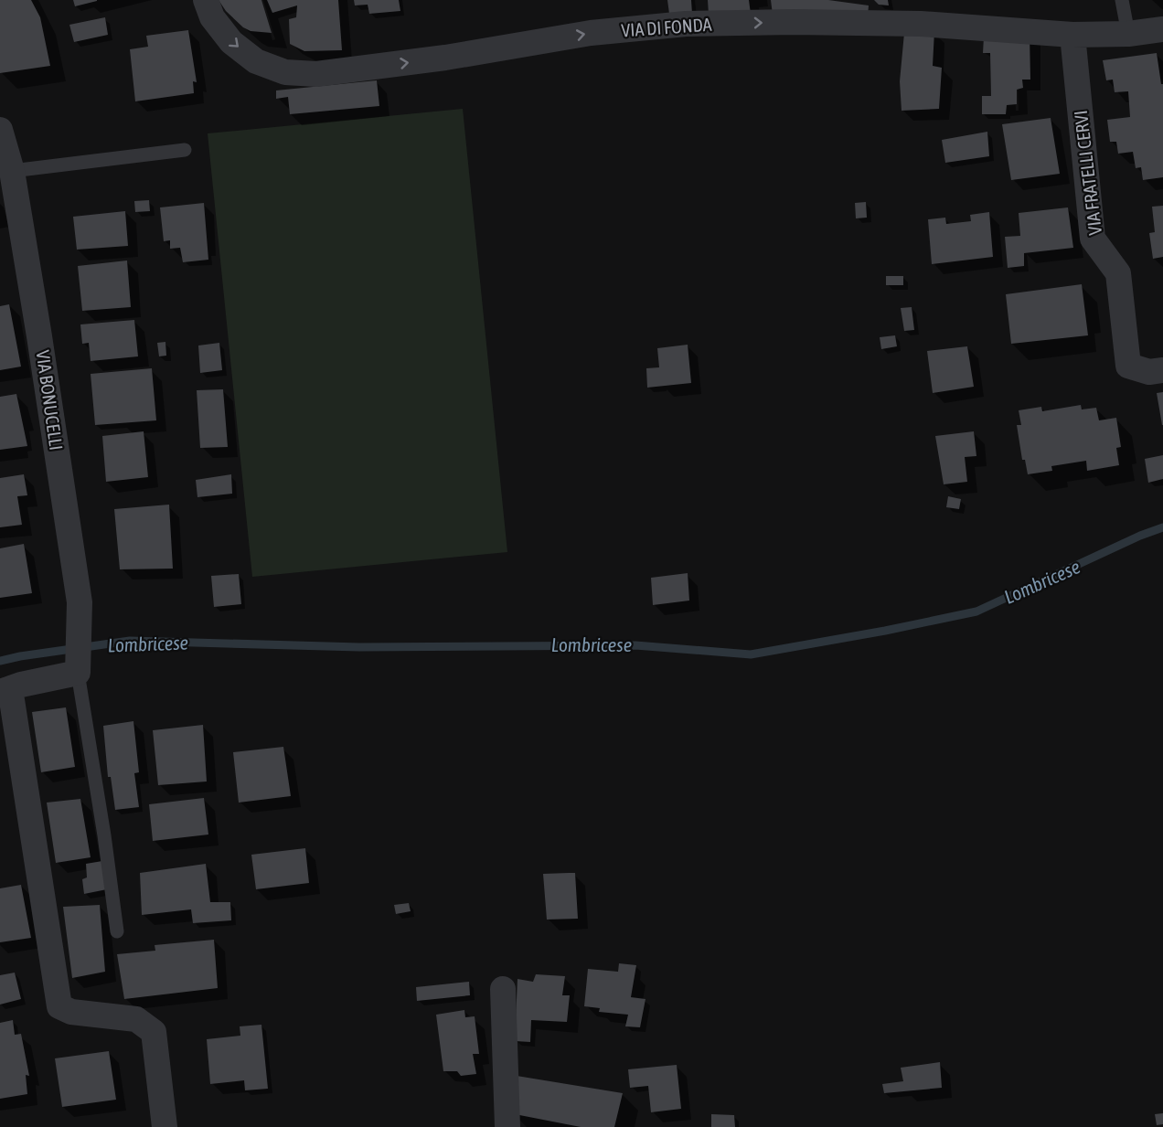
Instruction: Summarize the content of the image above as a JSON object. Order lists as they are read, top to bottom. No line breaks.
{"streets":{"street":["VIA DI FONDA","VIA FRATELLI CERVI","VIA BONUCELLI"]},"crossings":[["VIA DI FONDA","VIA FRATELLI CERVI"]],"one_way":["VIA DI FONDA"],"water":["Lombricese"]}
